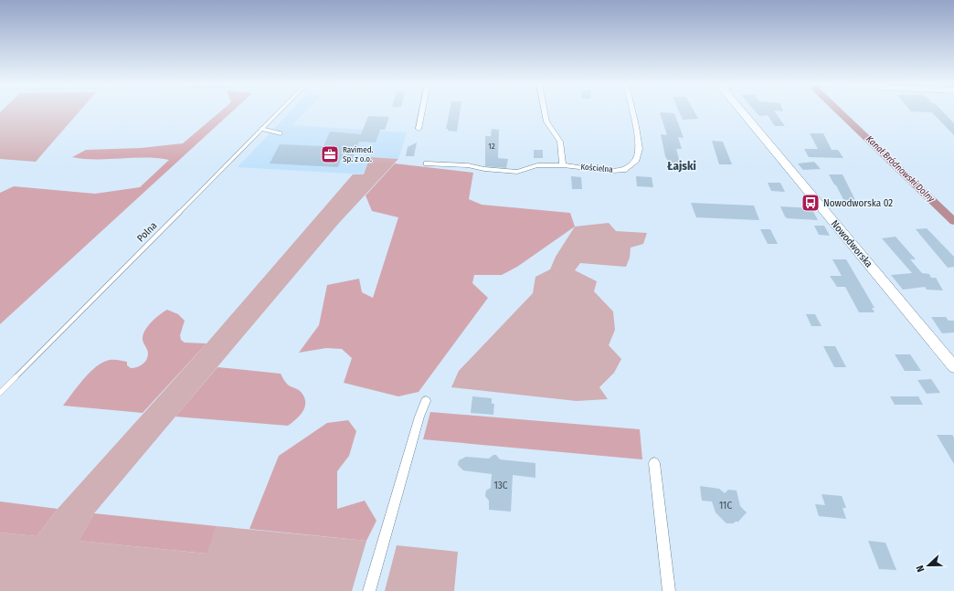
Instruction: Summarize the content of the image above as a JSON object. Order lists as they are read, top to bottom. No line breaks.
{"streets":{"street":["Kościelna","Nowodworska"],"lane":["Polna"]},"districts":["Łajski"],"water":["Kanał Bródnowski Dolny"],"places":{"office":["Ravimed. Sp. z o.o."],"bus stop":["Nowodworska 02"]},"house_numbers":["12","13C","11C"],"north":"left"}
